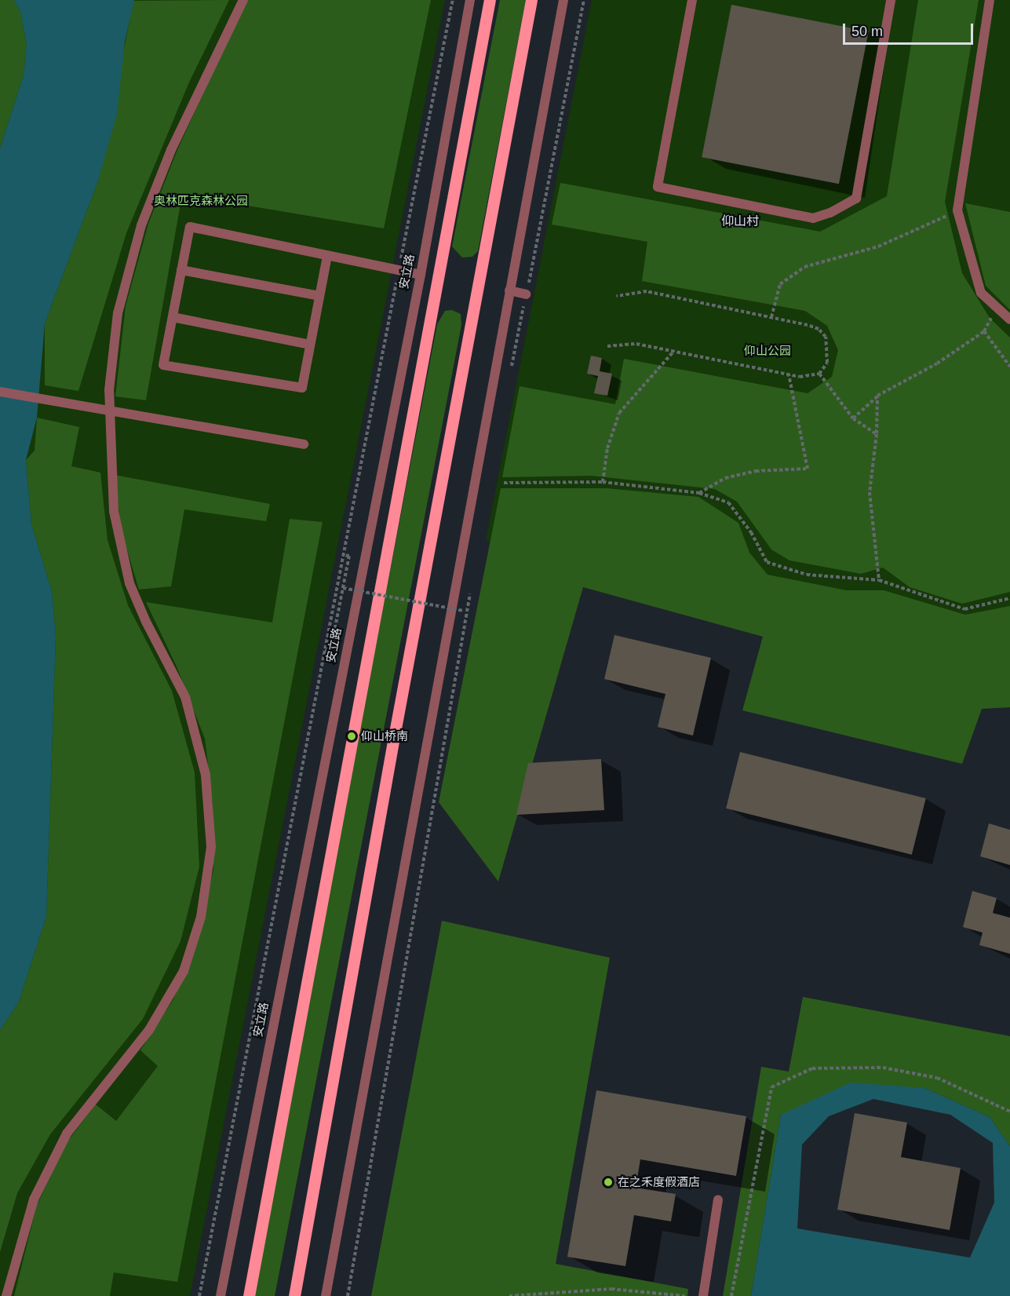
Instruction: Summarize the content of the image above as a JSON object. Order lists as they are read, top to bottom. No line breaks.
{"streets":{"street":["安立路"]},"districts":["仰山村"],"parks":["奥林匹克森林公园","仰山公园"],"places":["仰山桥南","在之禾度假酒店"],"scale_bar":"50 m"}
